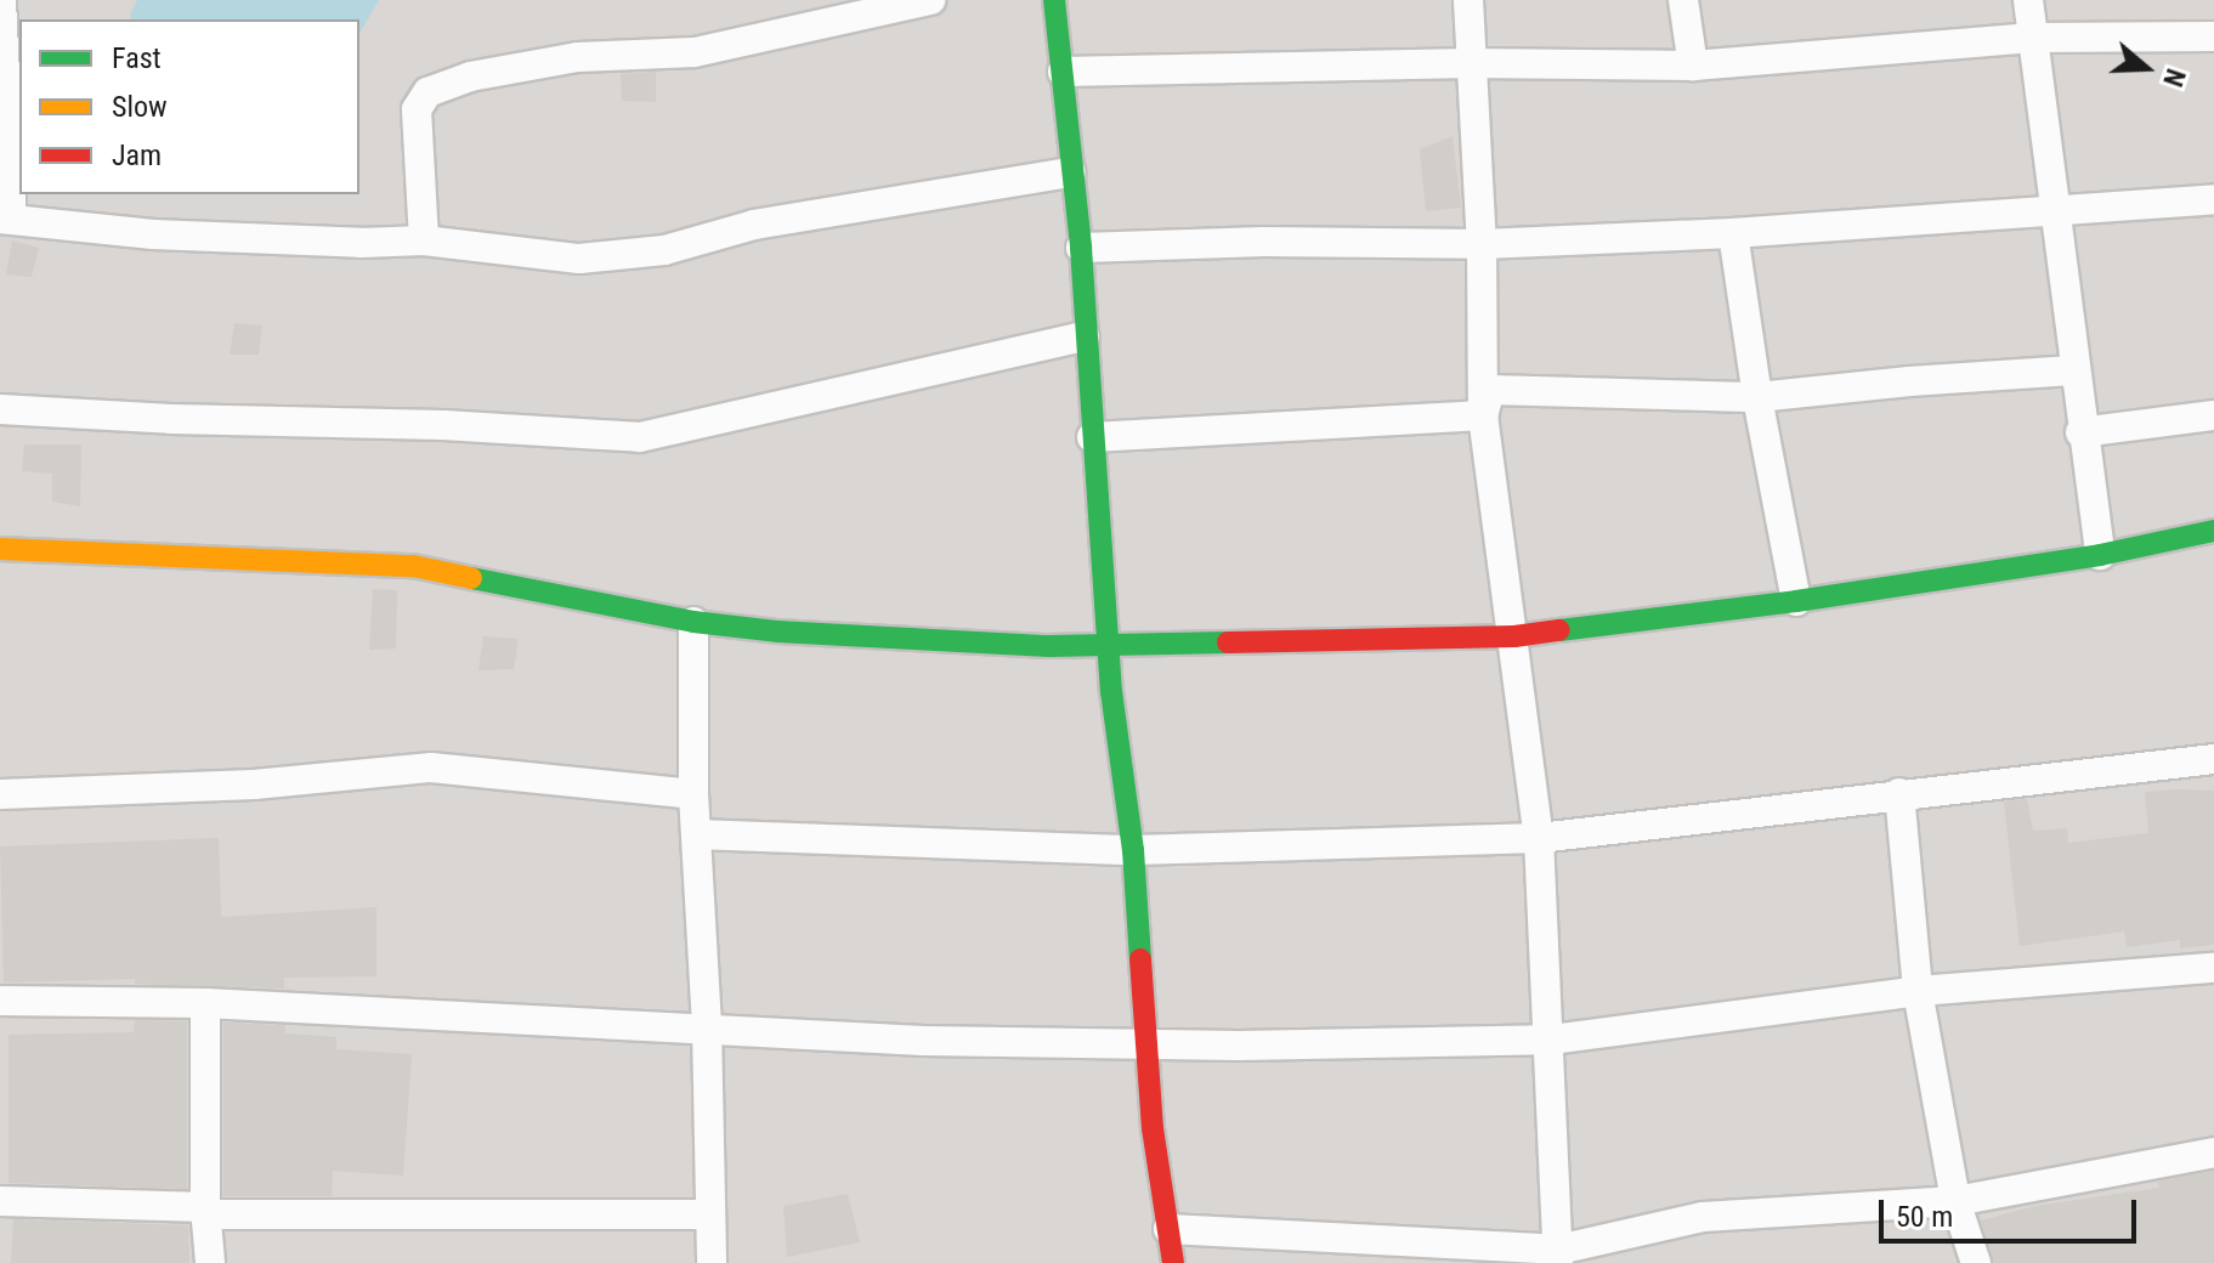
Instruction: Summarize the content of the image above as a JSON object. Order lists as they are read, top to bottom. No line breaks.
{"legend":["Fast","Slow","Jam"],"scale_bar":"50 m","north":"right"}
